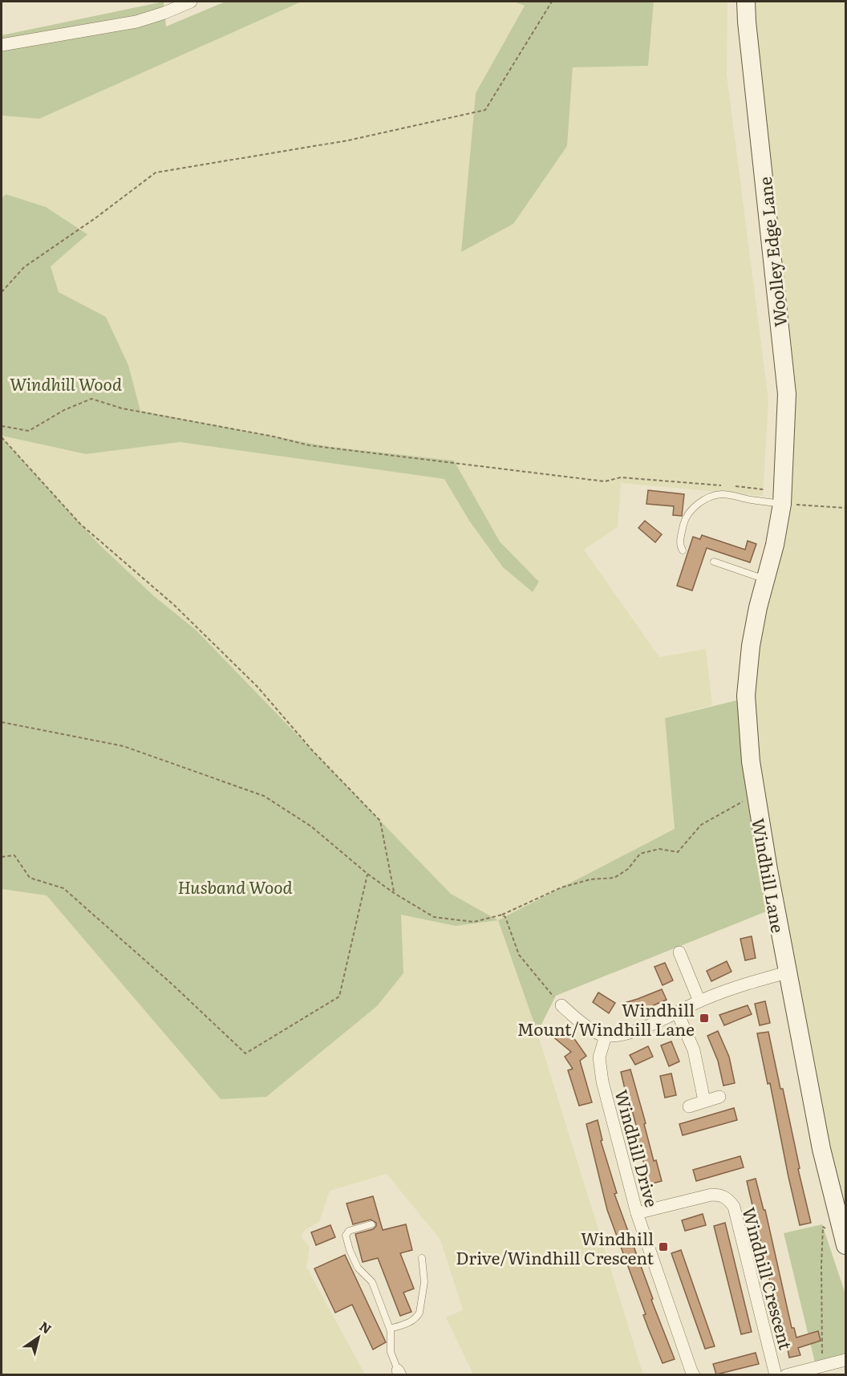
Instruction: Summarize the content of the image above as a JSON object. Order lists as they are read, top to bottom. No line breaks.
{"streets":{"street":["Woolley Edge Lane","Windhill Lane","Windhill Drive","Windhill Crescent"]},"crossings":[["Woolley Edge Lane","Windhill Lane"],["Windhill Drive","Windhill Crescent"]],"parks":["Windhill Wood","Husband Wood"],"places":{"transit":["Windhill Mount/Windhill Lane","Windhill Drive/Windhill Crescent"]},"north":"top right"}
